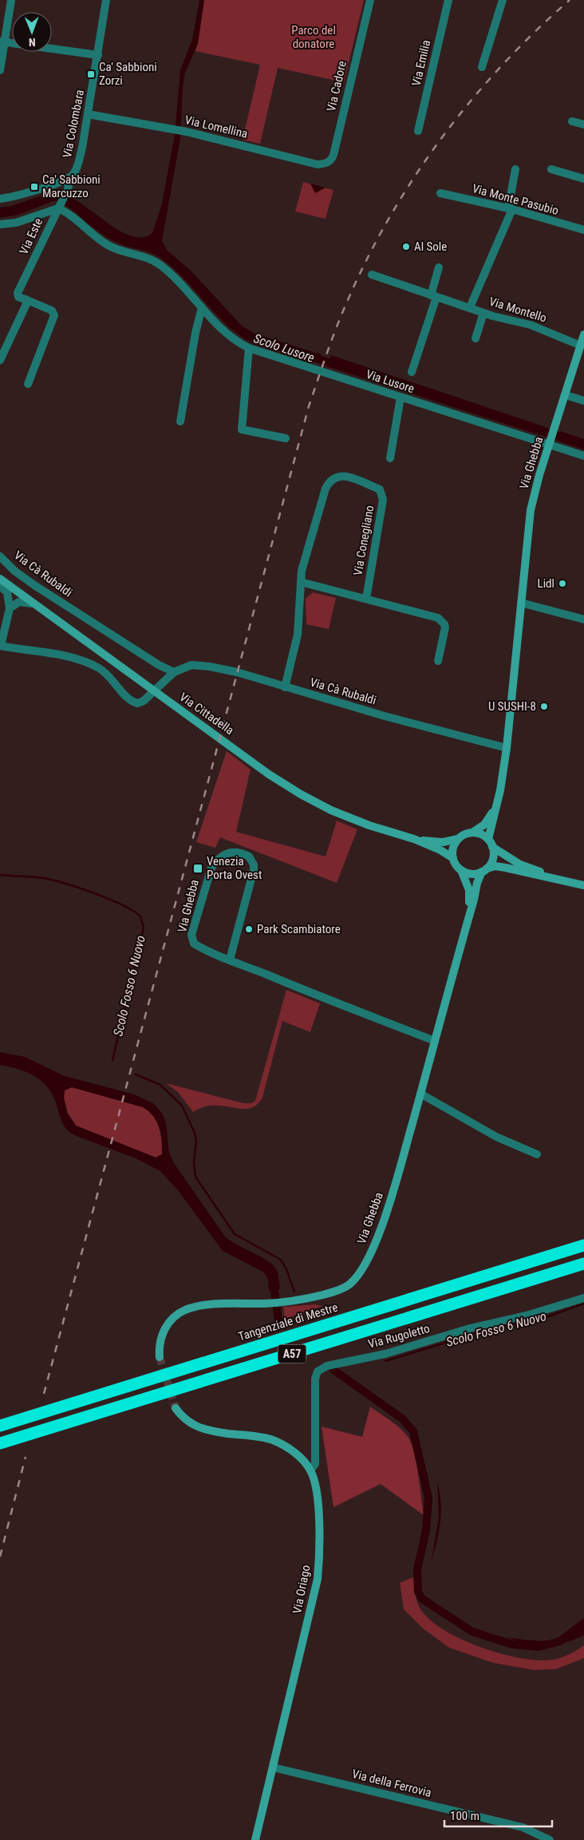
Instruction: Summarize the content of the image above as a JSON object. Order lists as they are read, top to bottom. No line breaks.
{"streets":{"highway":["Tangenziale di Mestre","A57"],"street":["Via Emilia","Via Cadore","Via Colombara","Via Lomellina","Via Monte Pasubio","Via Este","Via Montello","Via Lusore","Via Ghebba","Via Conegliano","Via Cà Rubaldi","Via Cittadella","Via Rugoletto","Via Oriago","Via della Ferrovia"]},"crossings":[["Via Cadore","Via Lomellina"],["Via Colombara","Via Lomellina"],["Via Colombara","Via Este"],["Via Monte Pasubio","Via Montello"],["Via Este","Via Lusore"],["Via Montello","Via Ghebba"],["Via Lusore","Via Ghebba"],["Via Ghebba","Via Cà Rubaldi"],["Via Ghebba","Via Cittadella"],["Via Conegliano","Via Cà Rubaldi"],["Via Rugoletto","Via Oriago"],["Via Oriago","Via della Ferrovia"]],"water":["Scolo Lusore","Scolo Fosso 6 Nuovo"],"parks":["Parco del donatore"],"places":{"transit":["Ca' Sabbioni Zorzi","Ca' Sabbioni Marcuzzo","Venezia Porta Ovest"],"other":["Al Sole","Lidl","U SUSHI-8","Park Scambiatore"]},"scale_bar":"100 m","north":"bottom"}
